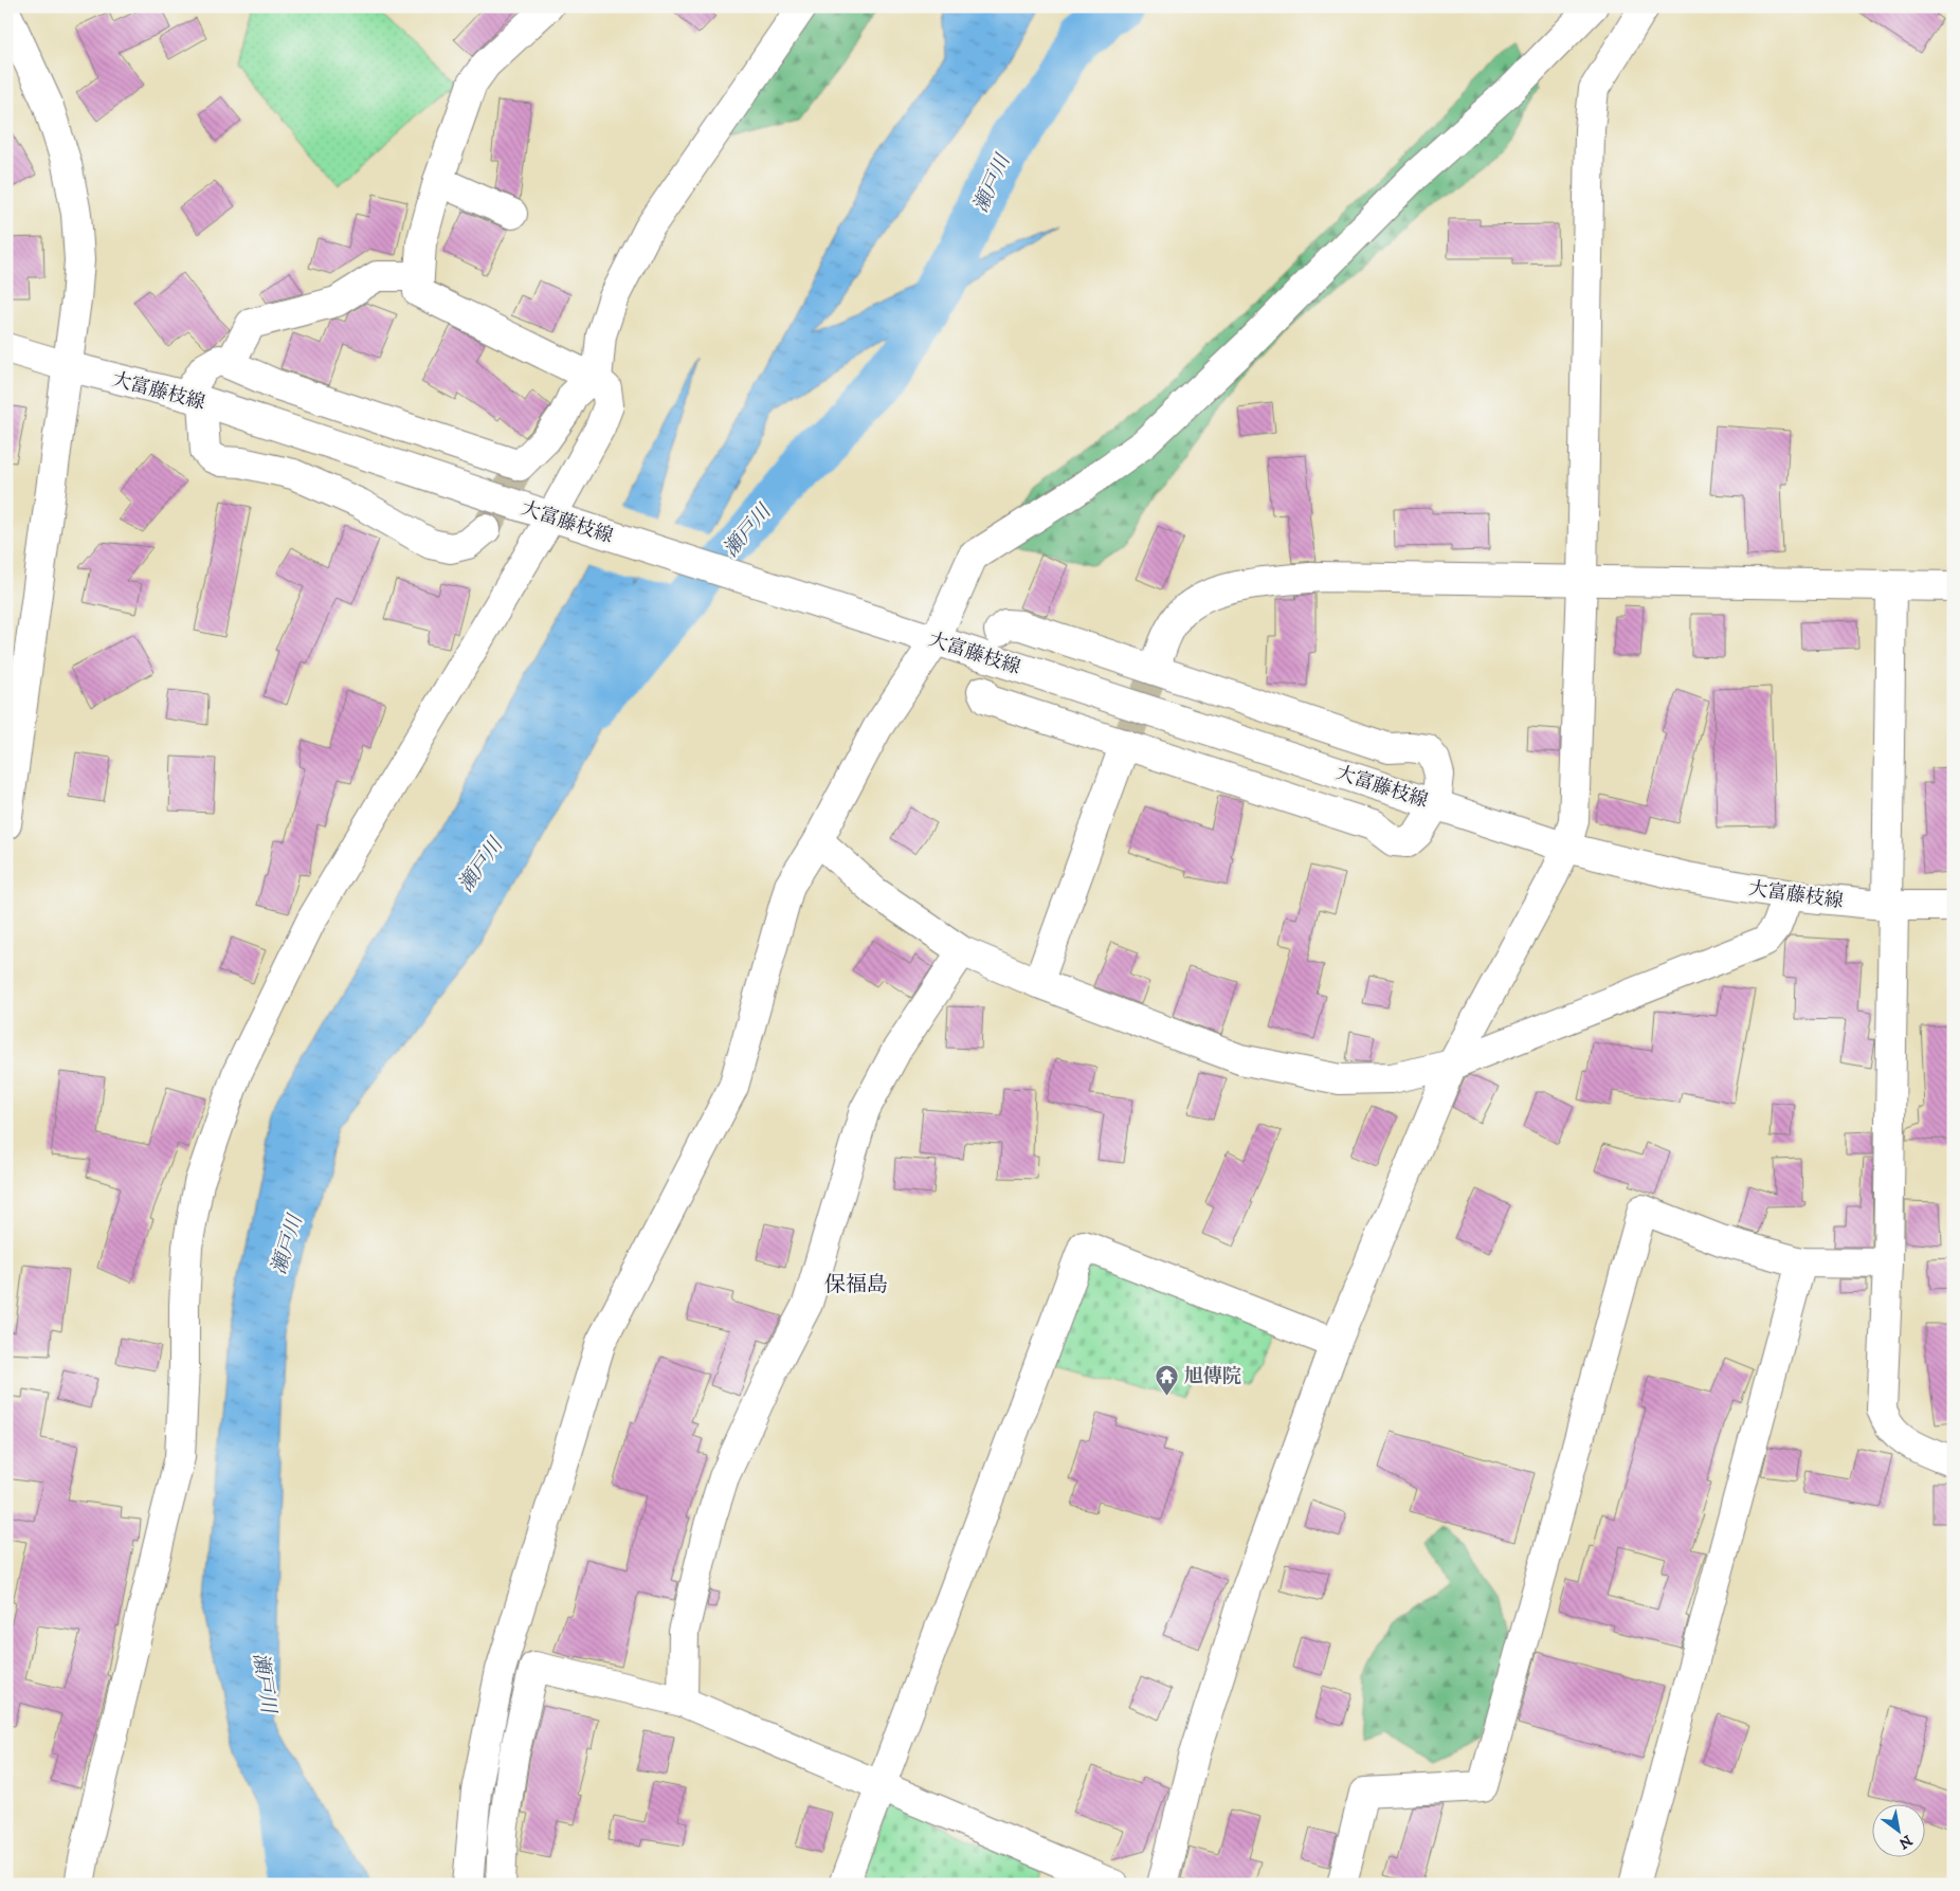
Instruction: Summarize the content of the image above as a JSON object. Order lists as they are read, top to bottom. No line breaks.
{"streets":{"street":["大富藤枝線"]},"districts":["保福島"],"water":["瀬戸川"],"places":{"temple":["旭傳院"]},"north":"bottom right"}
